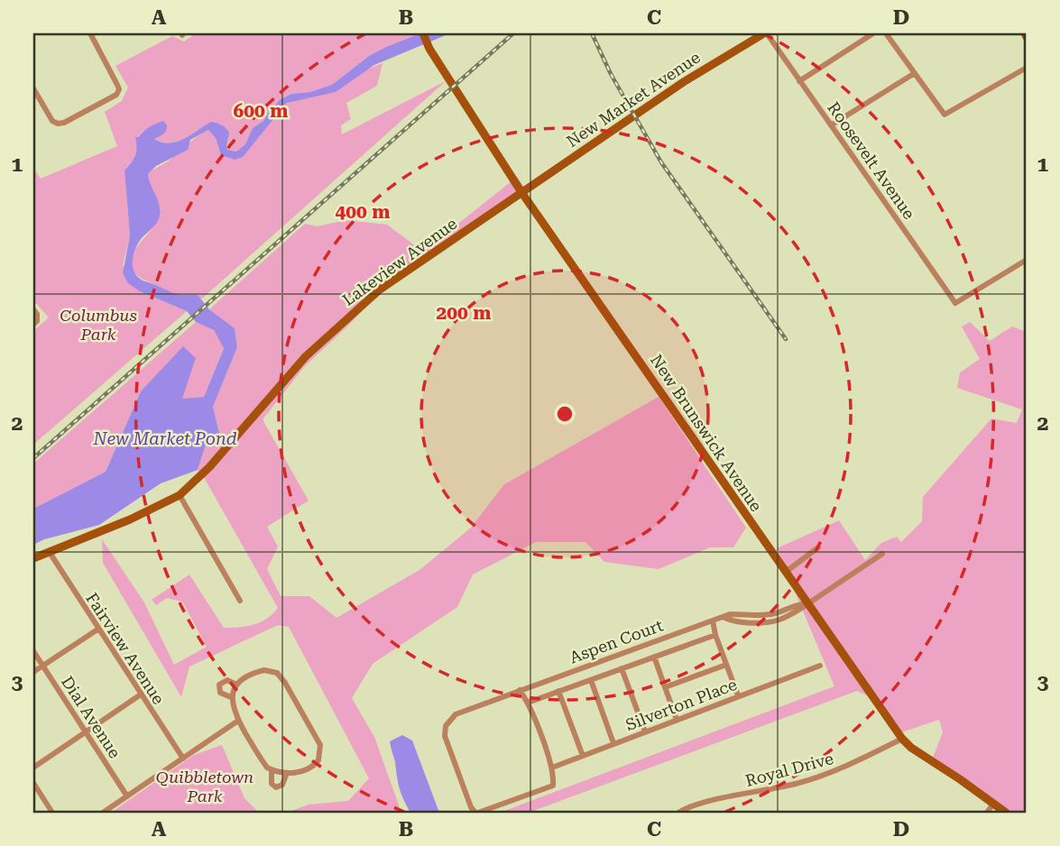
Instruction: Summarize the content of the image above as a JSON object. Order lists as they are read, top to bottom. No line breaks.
{"streets":{"street":["New Market Avenue","Roosevelt Avenue","Lakeview Avenue","New Brunswick Avenue","Aspen Court","Fairview Avenue","Silverton Place","Dial Avenue","Royal Drive"]},"crossings":[["New Market Avenue","Roosevelt Avenue"],["New Market Avenue","Lakeview Avenue"],["New Market Avenue","New Brunswick Avenue"],["Lakeview Avenue","New Brunswick Avenue"],["Lakeview Avenue","Fairview Avenue"],["New Brunswick Avenue","Aspen Court"],["New Brunswick Avenue","Royal Drive"],["Aspen Court","Silverton Place"]],"water":["New Market Pond"],"parks":["Columbus Park","Quibbletown Park"],"grid":{"columns":["A","B","C","D"],"rows":["1","2","3"]},"rings":["600 m","400 m","200 m"]}
